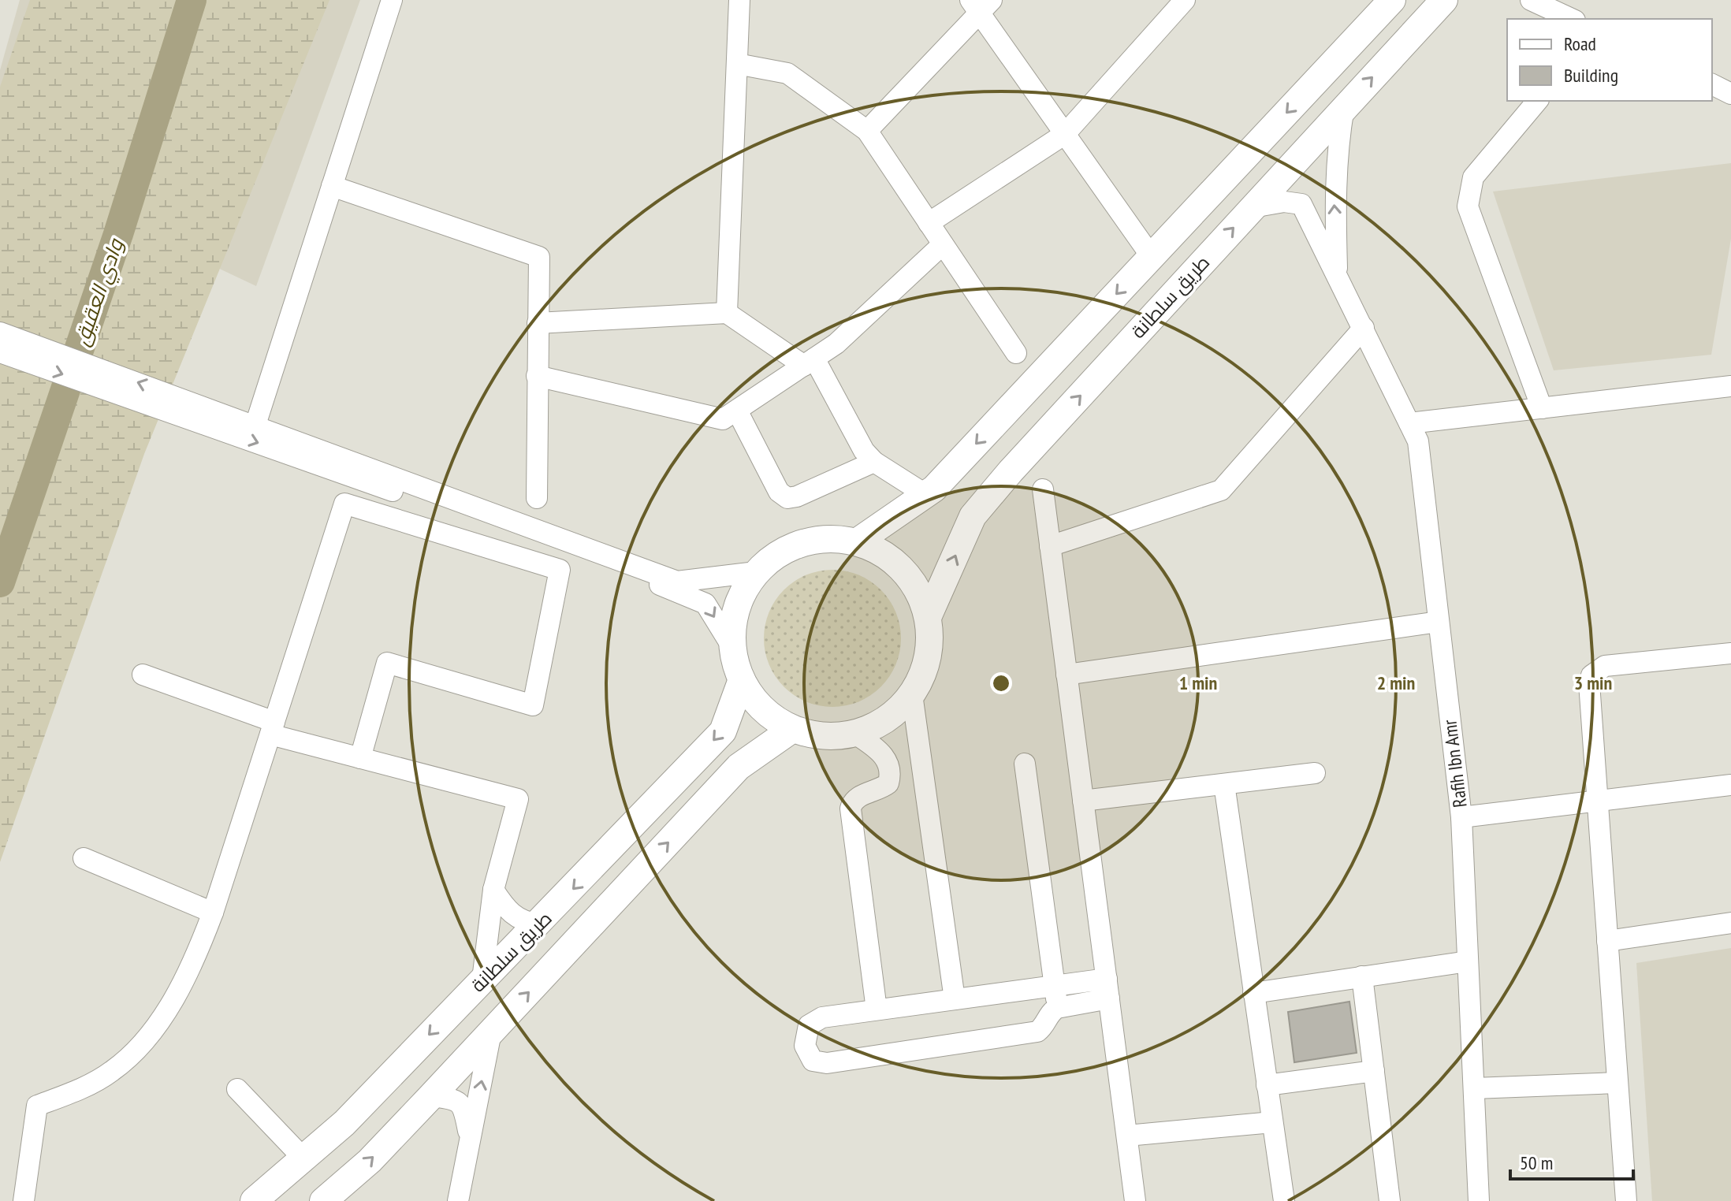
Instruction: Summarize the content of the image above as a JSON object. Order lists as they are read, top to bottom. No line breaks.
{"streets":{"main road":["طريق سلطانة"],"street":["Rafih Ibn Amr"]},"crossings":[["طريق سلطانة","Rafih Ibn Amr"]],"water":["وادي العقيق"],"legend":["Road","Building"],"scale_bar":"50 m","rings":["1 min","2 min","3 min"]}
